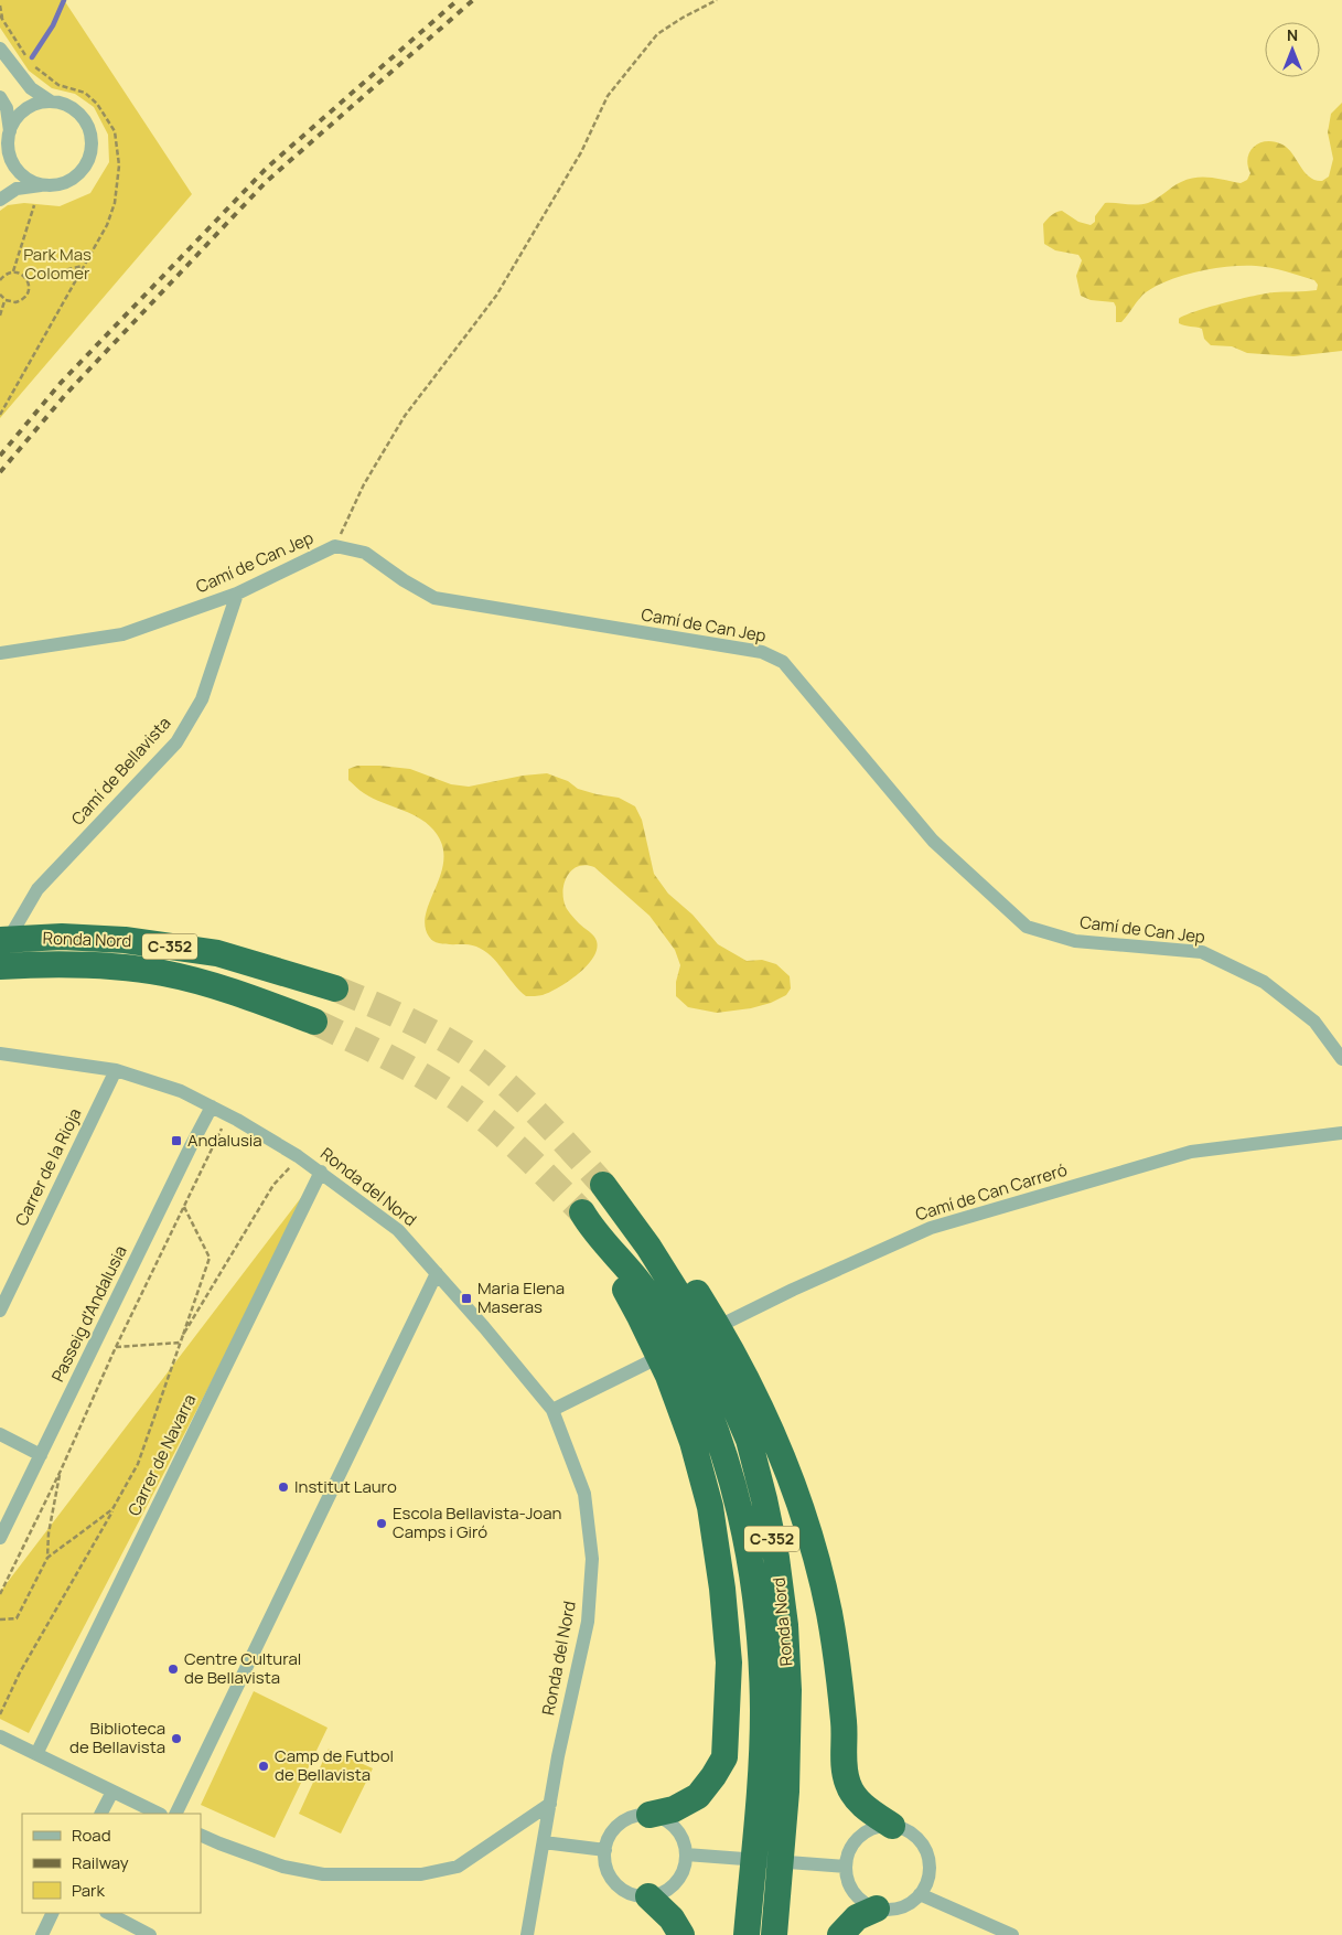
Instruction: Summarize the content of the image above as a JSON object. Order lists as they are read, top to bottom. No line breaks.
{"streets":{"highway":["Ronda Nord","C-352"],"street":["Camí de Can Jep","Camí de Bellavista","Carrer de la Rioja","Ronda del Nord","Camí de Can Carreró","Passeig d'Andalusia","Carrer de Navarra"]},"crossings":[["Camí de Can Jep","Camí de Bellavista"],["Carrer de la Rioja","Ronda del Nord"],["Ronda del Nord","Camí de Can Carreró"],["Ronda del Nord","Passeig d'Andalusia"],["Ronda del Nord","Carrer de Navarra"]],"parks":["Park Mas Colomer"],"places":{"transit":["Andalusia","Maria Elena Maseras"],"other":["Institut Lauro","Escola Bellavista-Joan Camps i Giró","Centre Cultural de Bellavista","Biblioteca de Bellavista","Camp de Futbol de Bellavista"]},"legend":["Road","Railway","Park"],"north":"top"}
